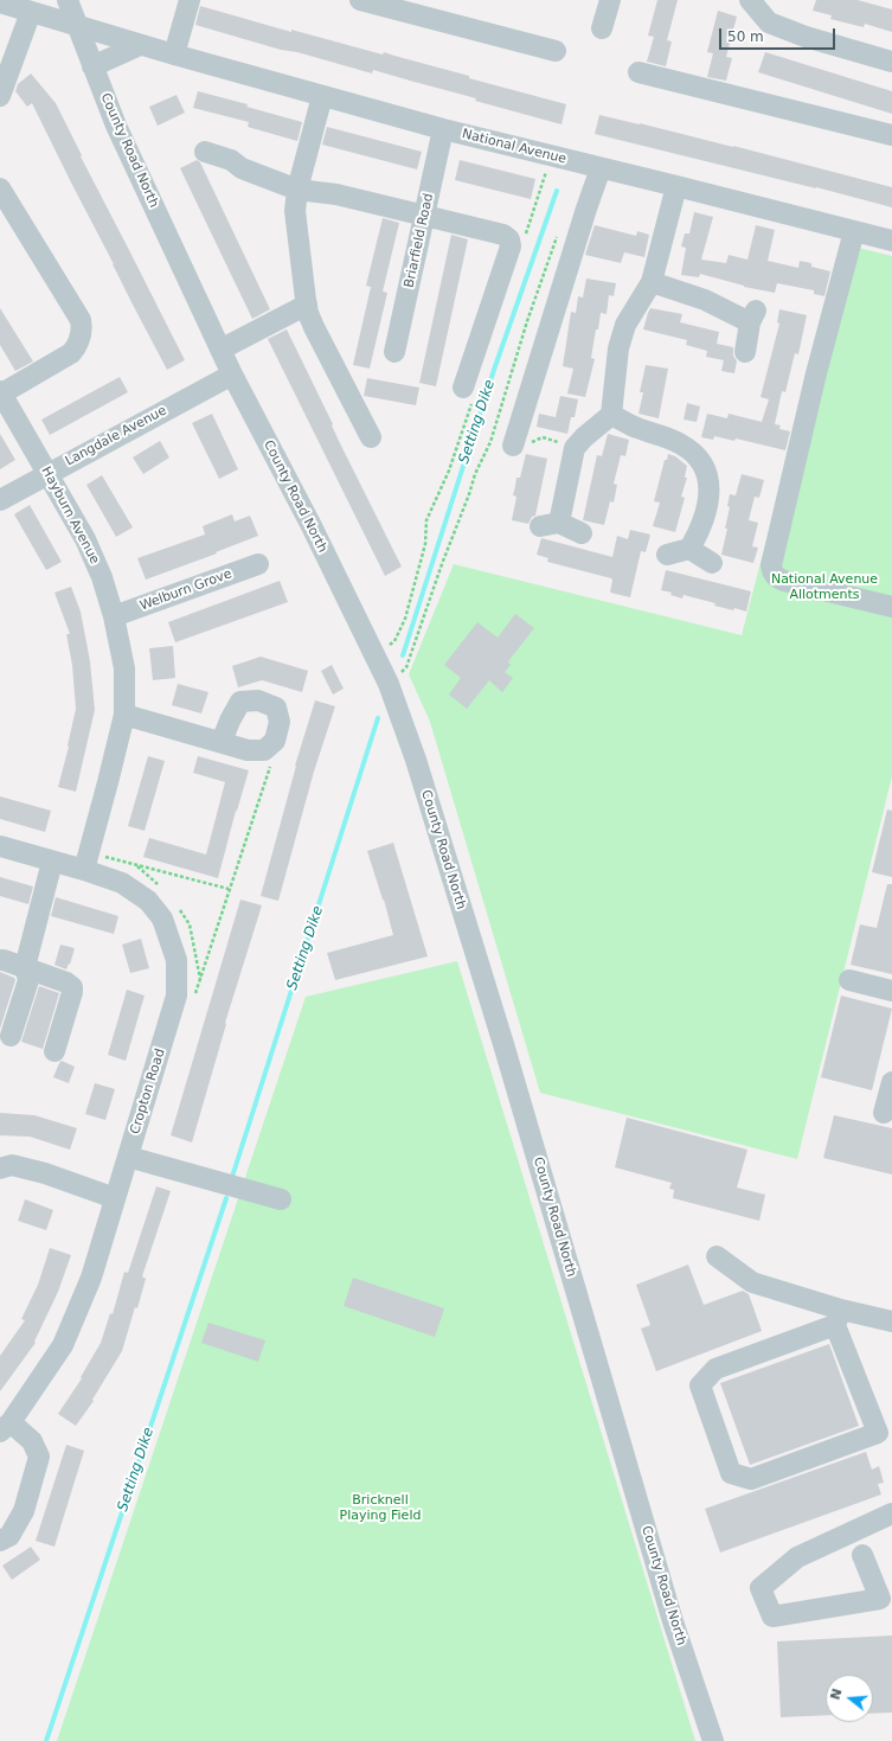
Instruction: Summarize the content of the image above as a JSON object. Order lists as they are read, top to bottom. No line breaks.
{"streets":{"street":["National Avenue","County Road North","Briarfield Road","Langdale Avenue","Hayburn Avenue","Welburn Grove","Cropton Road"]},"crossings":[["National Avenue","County Road North"],["National Avenue","Briarfield Road"],["County Road North","Langdale Avenue"],["Langdale Avenue","Hayburn Avenue"],["Hayburn Avenue","Welburn Grove"],["Hayburn Avenue","Cropton Road"]],"water":["Setting Dike"],"parks":["National Avenue Allotments","Bricknell Playing Field"],"scale_bar":"50 m","north":"left"}
